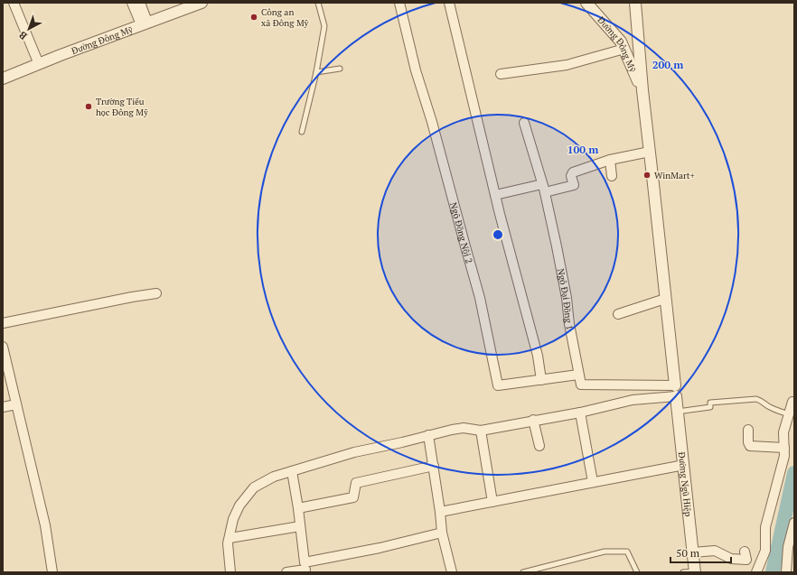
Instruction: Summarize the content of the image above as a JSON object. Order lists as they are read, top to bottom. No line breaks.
{"streets":{"street":["Đường Đông Mỹ","Ngõ Đồng Nội 2","Ngõ Đại Đồng 1","Đường Ngũ Hiệp"]},"crossings":[["Ngõ Đồng Nội 2","Ngõ Đại Đồng 1"]],"places":["Công an xã Đông Mỹ","Trường Tiểu học Đông Mỹ","WinMart+"],"scale_bar":"50 m","north":"bottom left","rings":["200 m","100 m"]}
